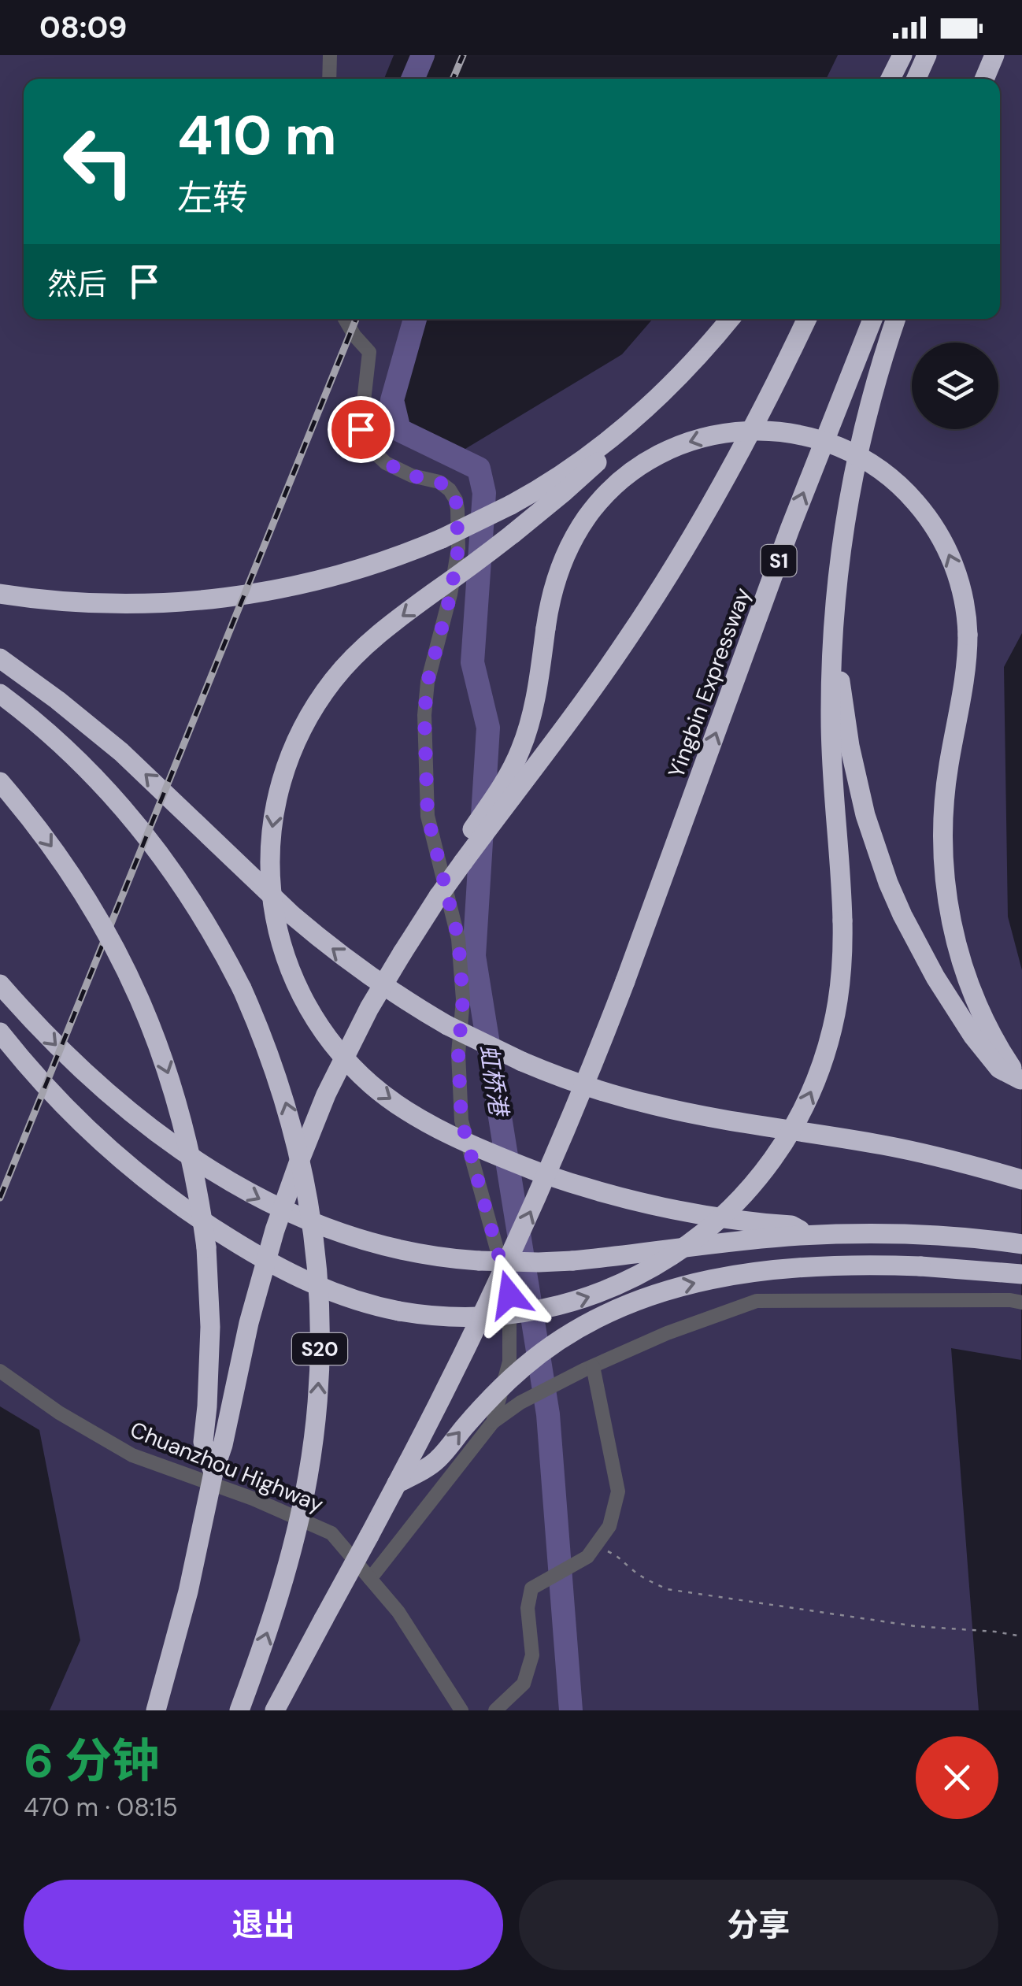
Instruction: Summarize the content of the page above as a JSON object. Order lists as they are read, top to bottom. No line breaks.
{"streets":{"highway":["S1","Yingbin Expressway","S20"],"street":["Chuanzhou Highway"]},"water":["虹桥港"],"page":{"status":"08:09","turn":["410 m","左转"],"then":"然后","heading":["6 分钟","470 m · 08:15"],"buttons":["退出","分享"]}}
